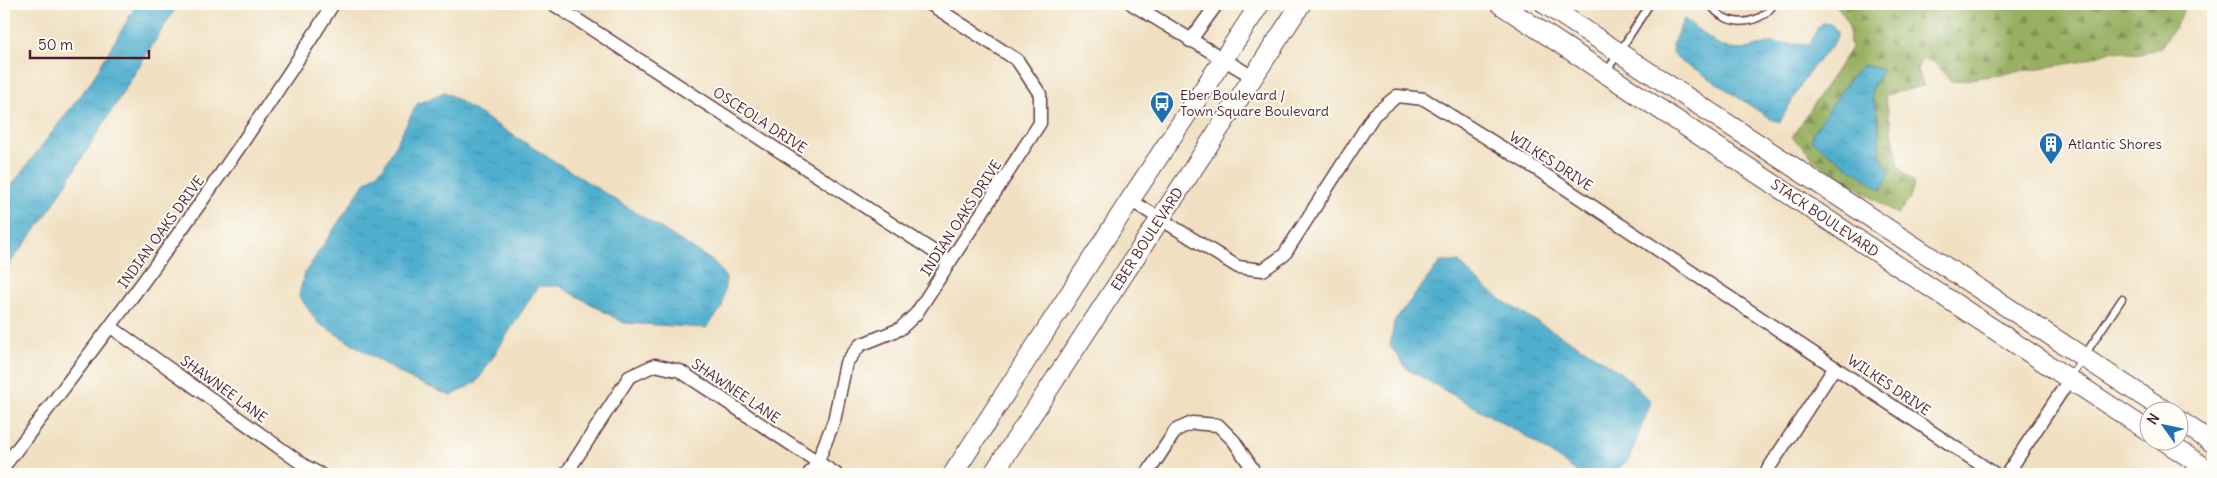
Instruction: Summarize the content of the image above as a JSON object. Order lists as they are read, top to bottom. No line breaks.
{"streets":{"street":["OSCEOLA DRIVE","WILKES DRIVE","INDIAN OAKS DRIVE","STACK BOULEVARD","EBER BOULEVARD","SHAWNEE LANE"]},"crossings":[["OSCEOLA DRIVE","INDIAN OAKS DRIVE"],["WILKES DRIVE","EBER BOULEVARD"],["INDIAN OAKS DRIVE","SHAWNEE LANE"]],"places":{"bus stop":["Eber Boulevard / Town Square Boulevard"],"building":["Atlantic Shores"]},"scale_bar":"50 m","north":"top left"}
